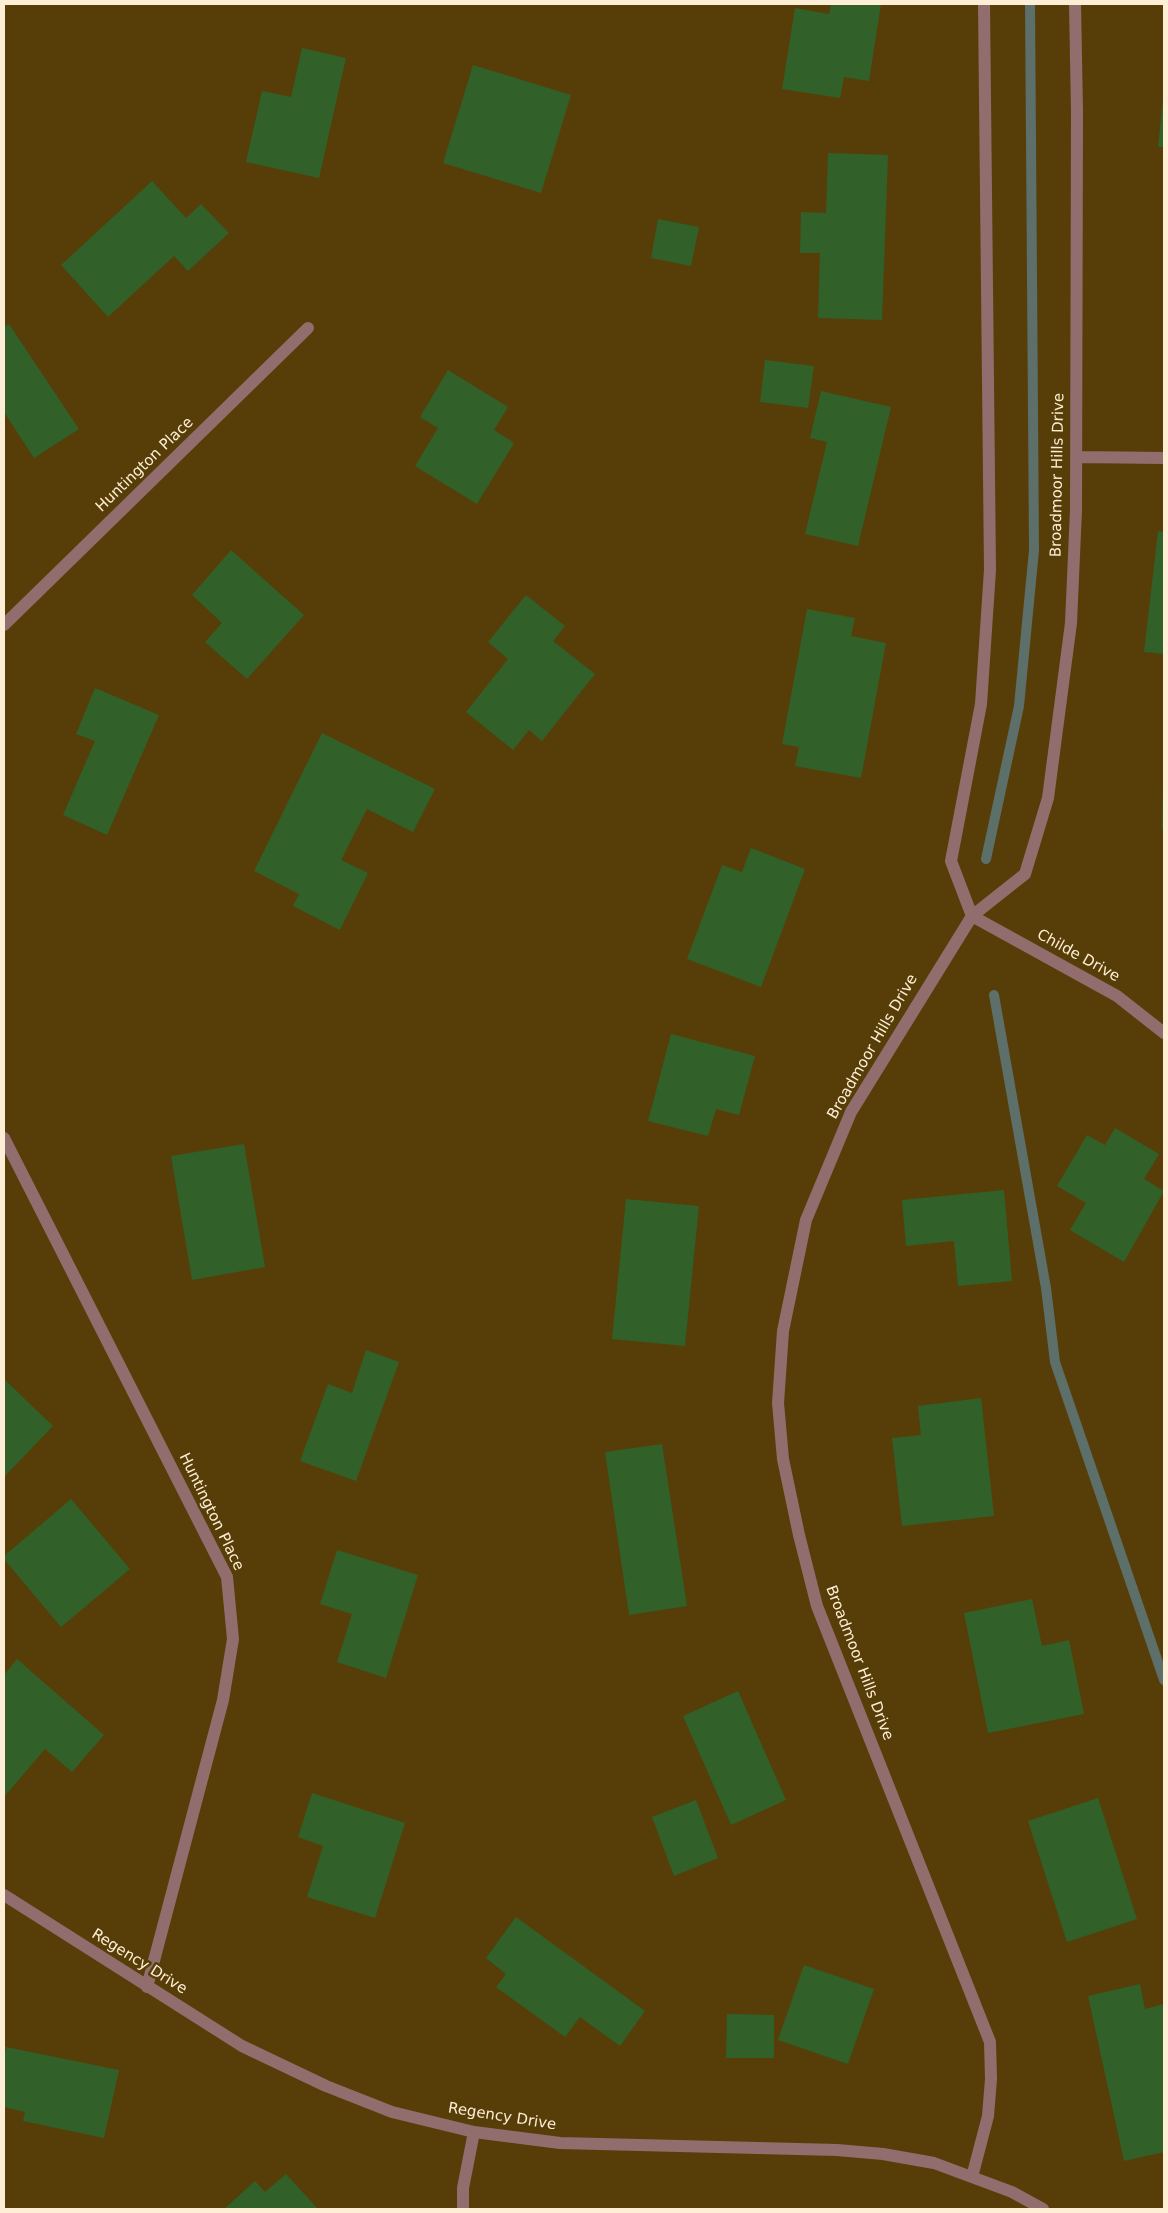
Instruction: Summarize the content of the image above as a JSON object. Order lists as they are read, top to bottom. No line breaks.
{"streets":{"street":["Huntington Place","Broadmoor Hills Drive","Childe Drive","Regency Drive"]},"crossings":[["Huntington Place","Regency Drive"],["Broadmoor Hills Drive","Childe Drive"],["Broadmoor Hills Drive","Regency Drive"]]}
